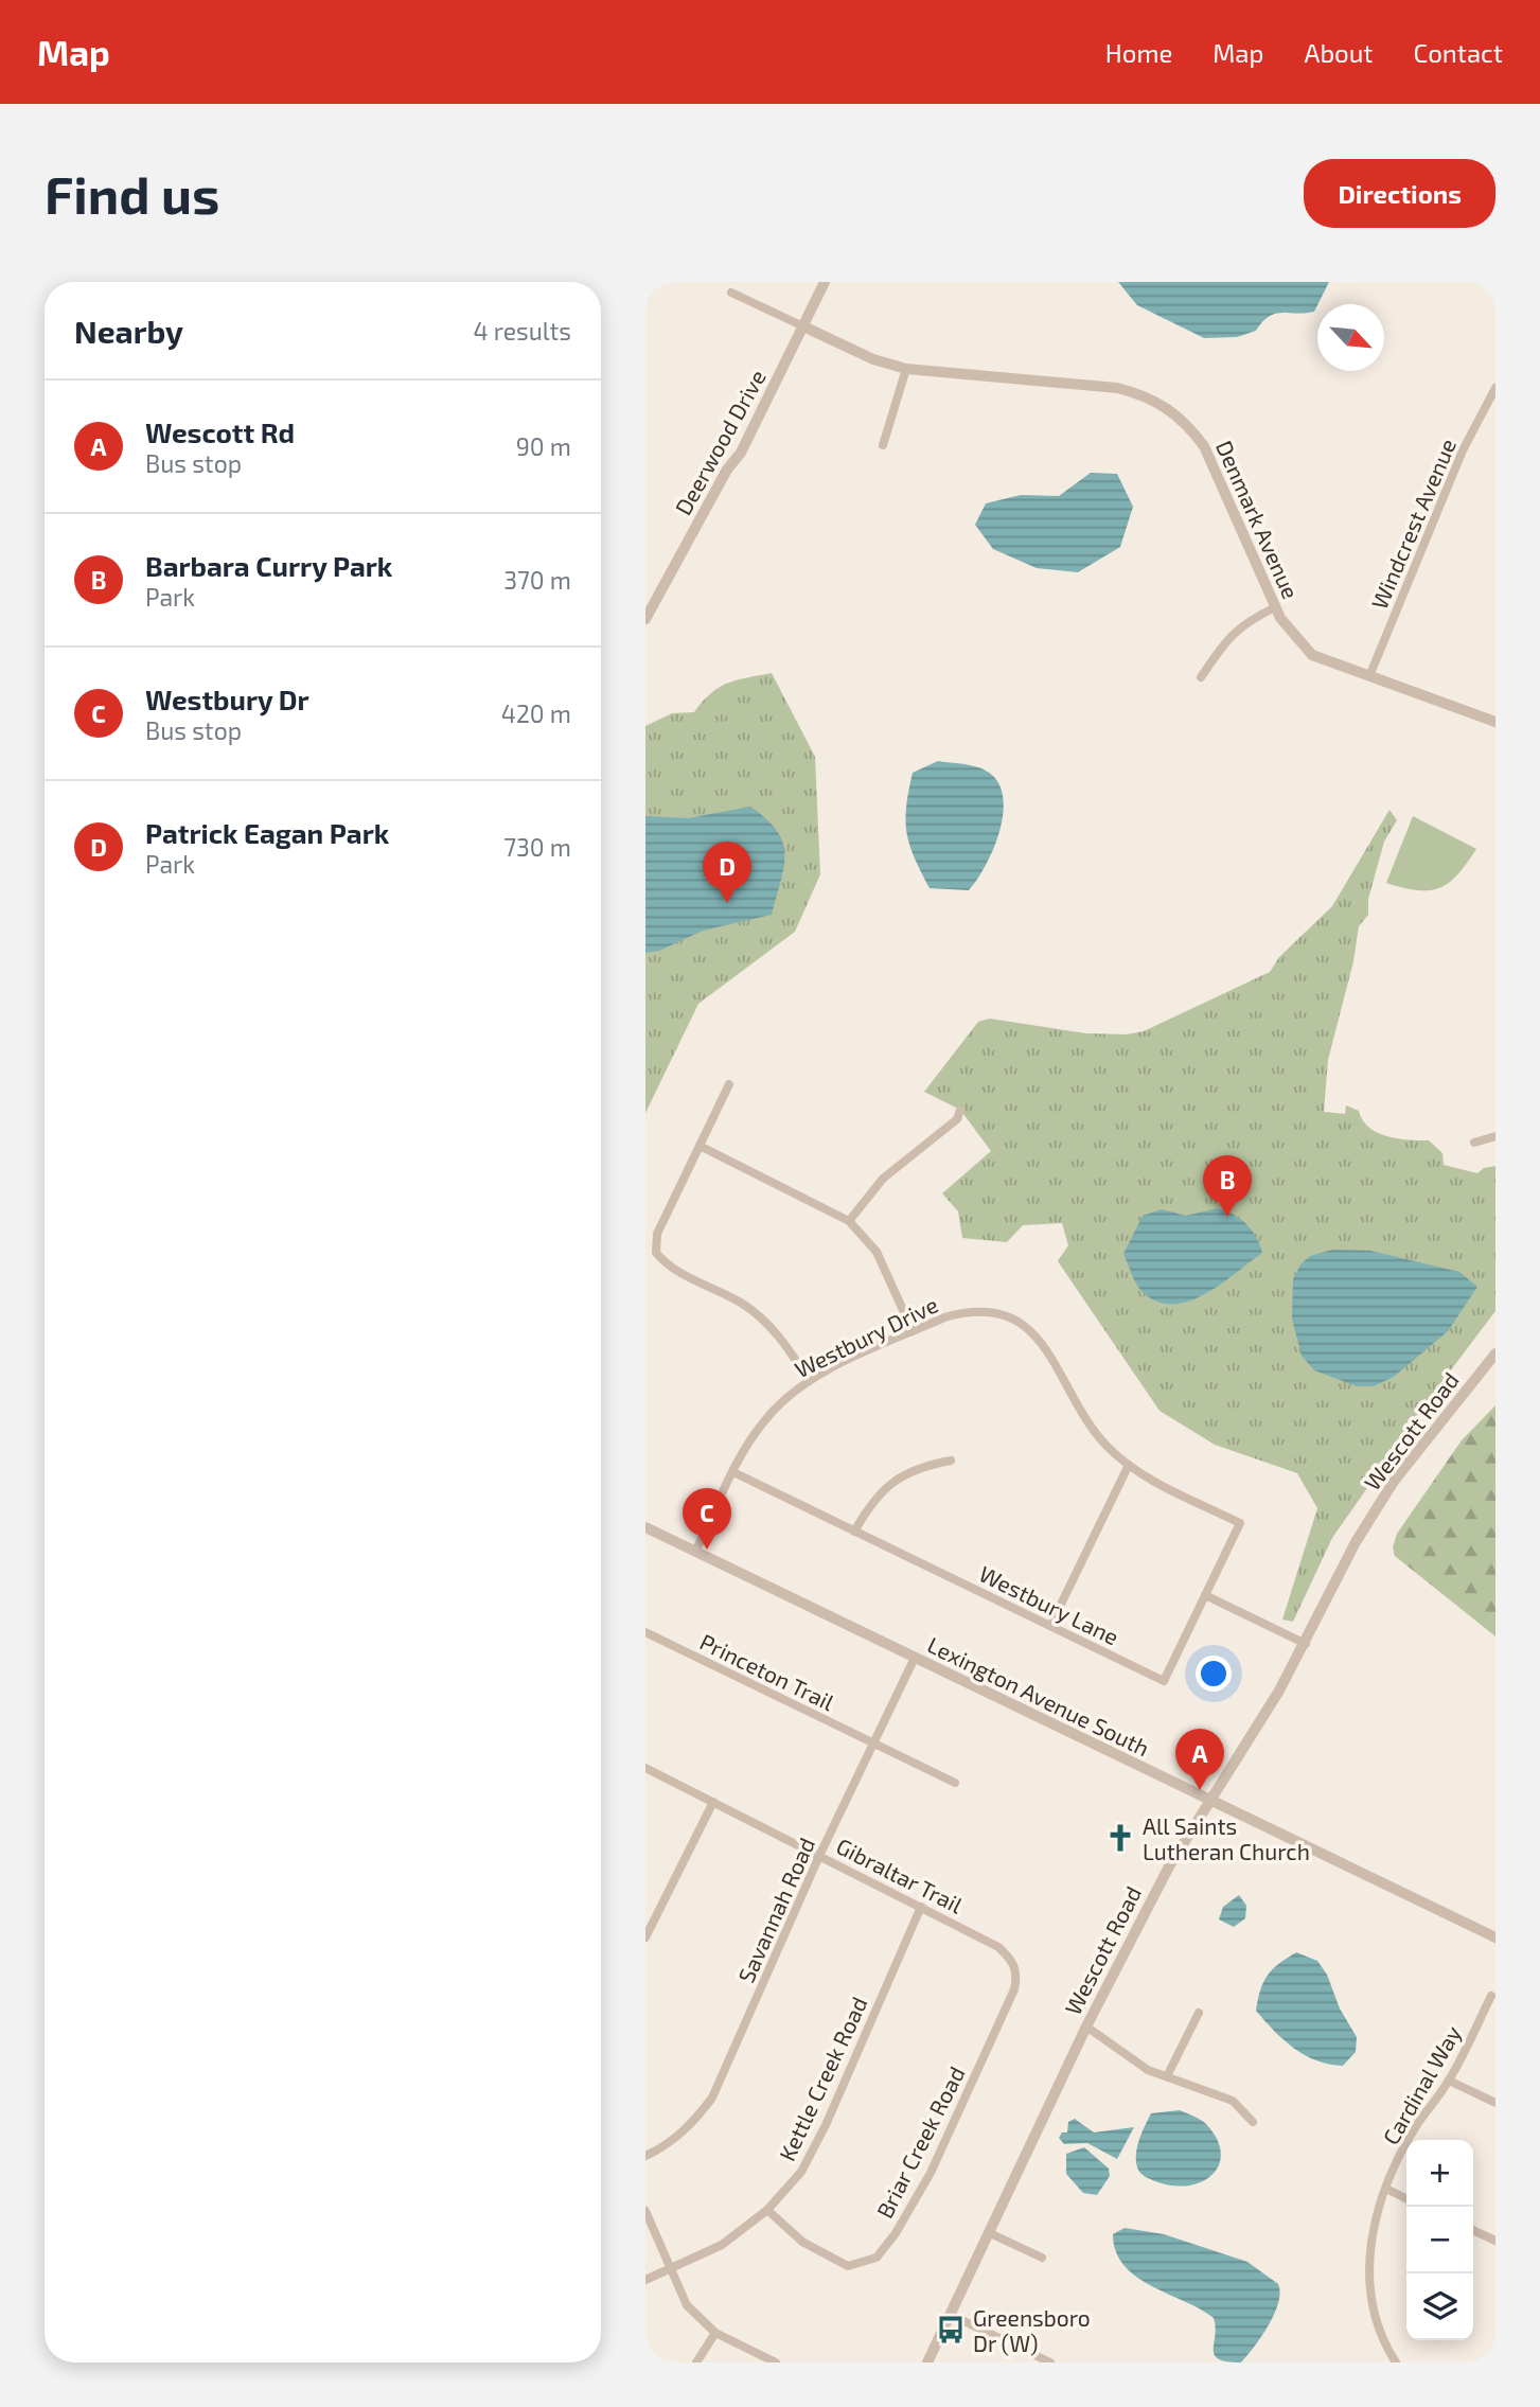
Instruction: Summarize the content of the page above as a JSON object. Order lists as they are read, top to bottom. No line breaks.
{"streets":{"street":["Deerwood Drive","Denmark Avenue","Windcrest Avenue","Westbury Drive","Wescott Road","Westbury Lane","Princeton Trail","Lexington Avenue South","Gibraltar Trail","Savannah Road","Kettle Creek Road","Cardinal Way","Briar Creek Road"]},"crossings":[["Deerwood Drive","Denmark Avenue"],["Denmark Avenue","Windcrest Avenue"],["Westbury Drive","Westbury Lane"],["Westbury Drive","Lexington Avenue South"],["Wescott Road","Lexington Avenue South"],["Princeton Trail","Savannah Road"],["Lexington Avenue South","Savannah Road"],["Gibraltar Trail","Savannah Road"],["Gibraltar Trail","Kettle Creek Road"],["Gibraltar Trail","Briar Creek Road"],["Kettle Creek Road","Briar Creek Road"]],"places":{"church":["All Saints Lutheran Church"],"bus stop":["Greensboro Dr (W)"]},"north":"bottom right","page":{"header":"Map","nav":["Home","Map","About","Contact"],"buttons":"Directions","title":"Find us","heading":["Nearby","4 results"],"list":[{"mark":"A","name":"Wescott Rd","note":"Bus stop","value":"90 m"},{"mark":"B","name":"Barbara Curry Park","note":"Park","value":"370 m"},{"mark":"C","name":"Westbury Dr","note":"Bus stop","value":"420 m"},{"mark":"D","name":"Patrick Eagan Park","note":"Park","value":"730 m"}],"pins":["D","B","C","A"],"map_buttons":["+","−"]}}
